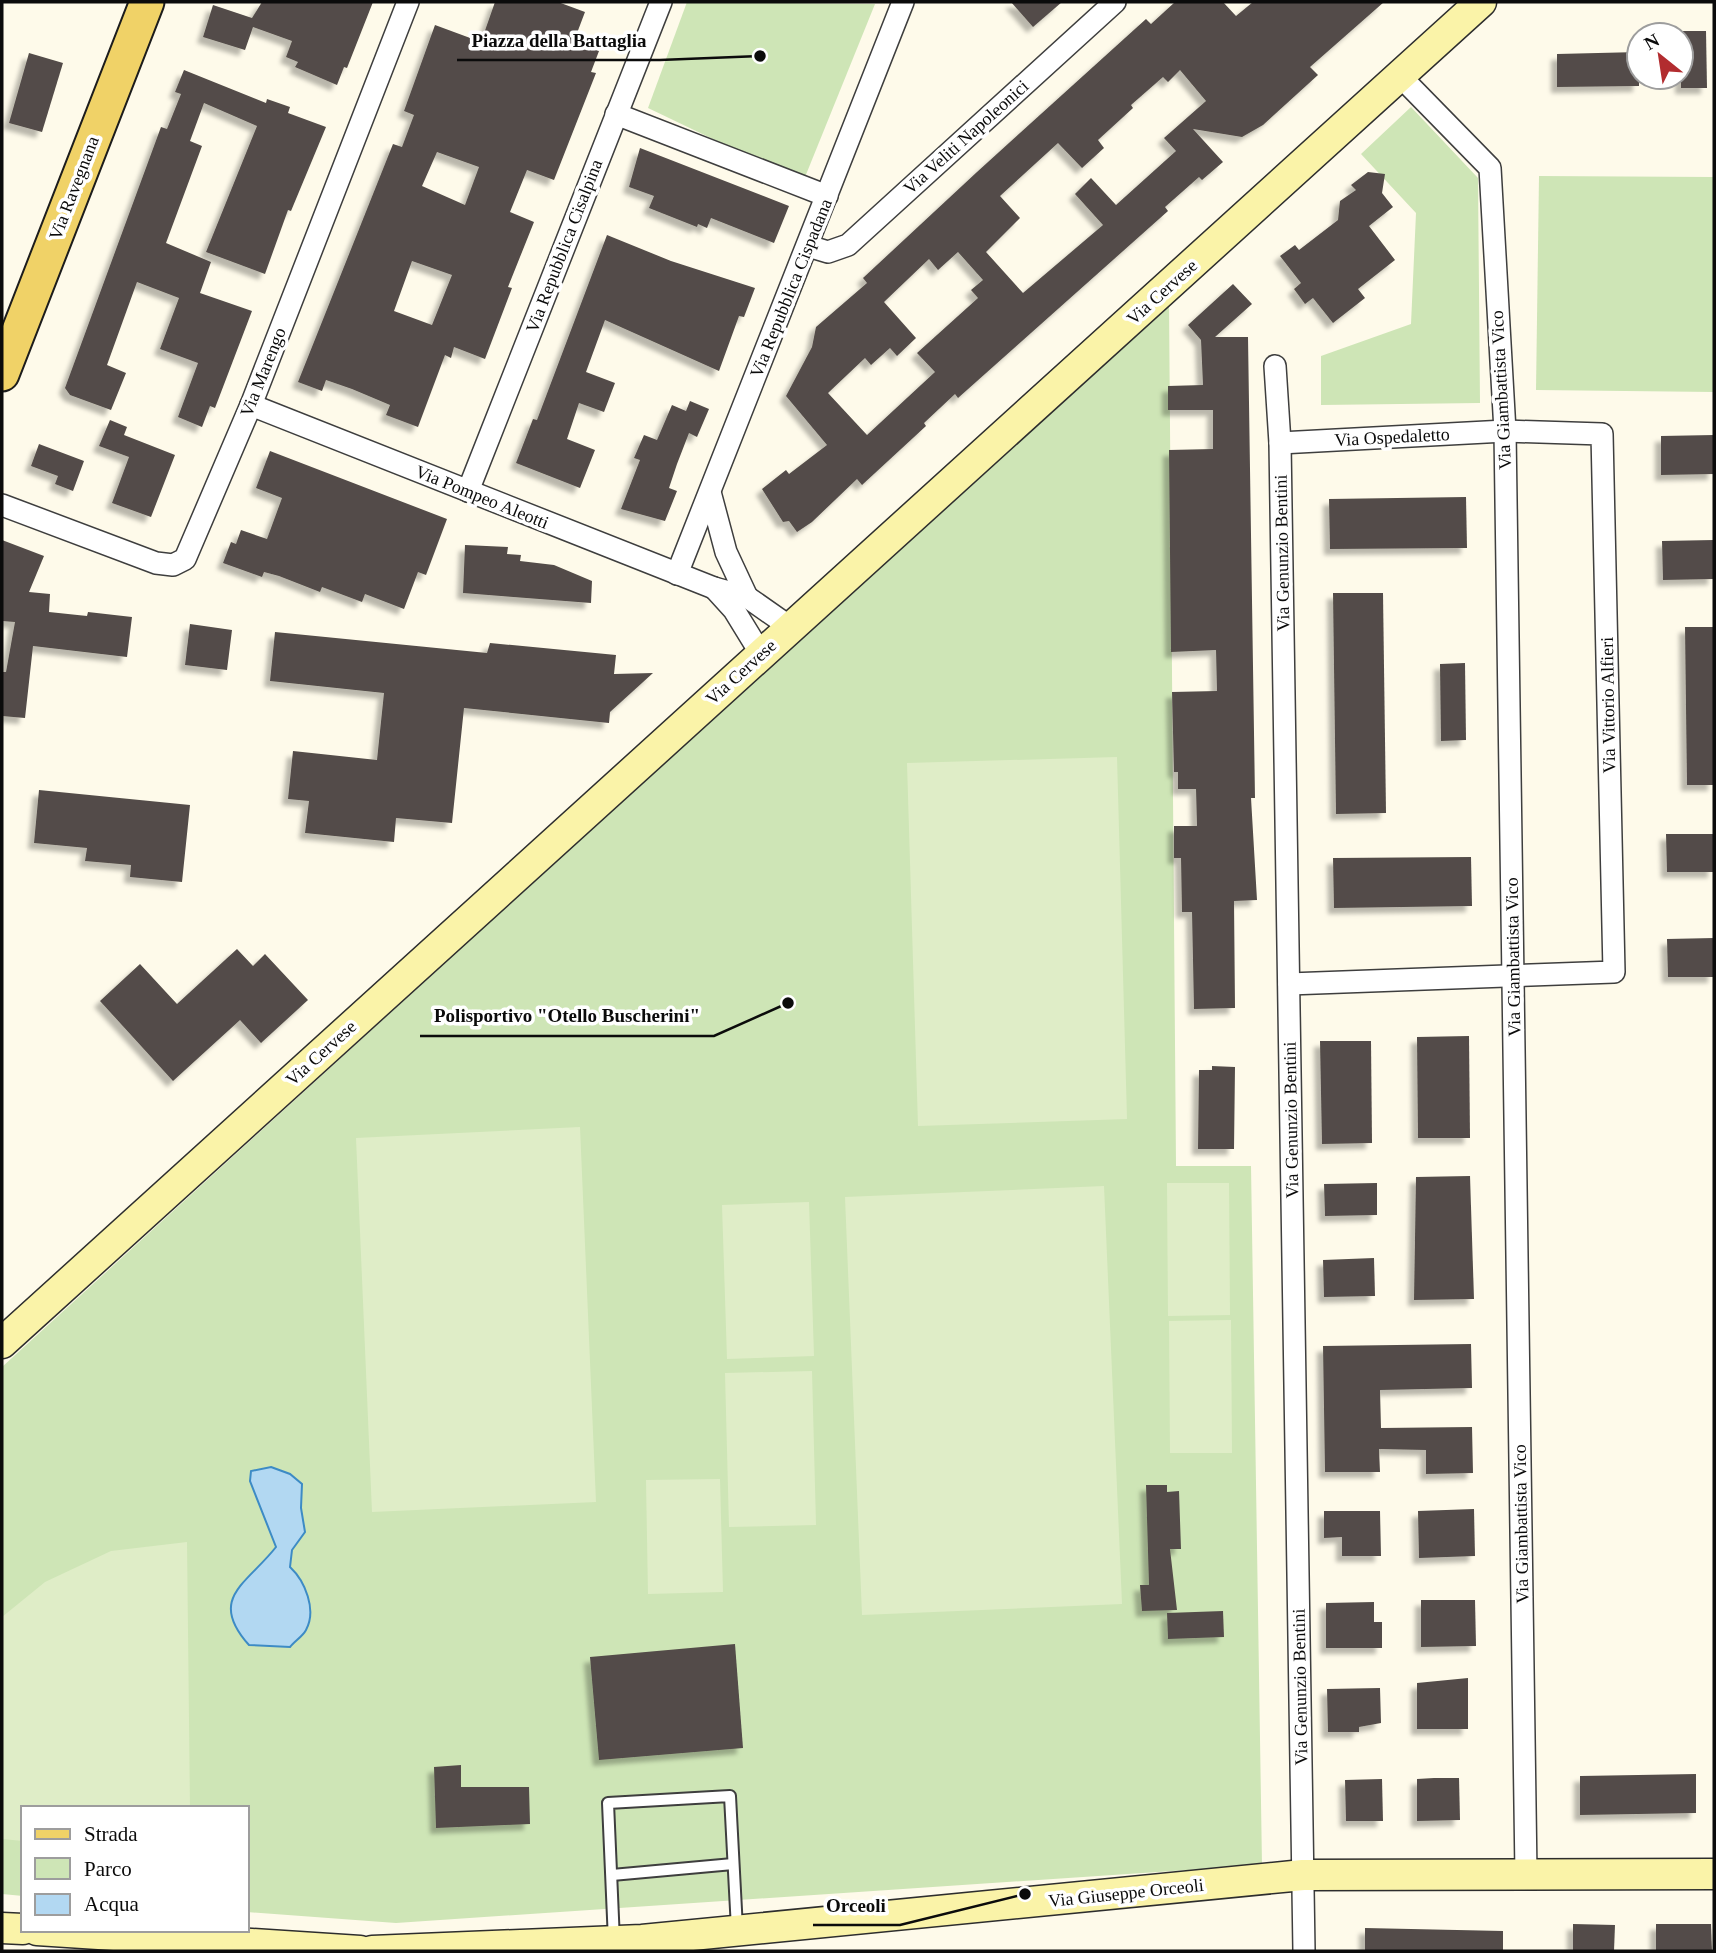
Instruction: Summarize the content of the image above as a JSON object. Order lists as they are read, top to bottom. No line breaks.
{"streets":{"main road":["Via Ravegnana","Via Cervese","Via Giuseppe Orceoli"],"street":["Via Veliti Napoleonici","Via Repubblica Cisalpina","Via Repubblica Cispadana","Via Marengo","Via Giambattista Vico","Via Ospedaletto","Via Pompeo Aleotti","Via Genunzio Bentini","Via Vittorio Alfieri"]},"crossings":[["Via Veliti Napoleonici","Via Repubblica Cispadana"],["Via Repubblica Cisalpina","Via Pompeo Aleotti"],["Via Repubblica Cispadana","Via Pompeo Aleotti"],["Via Cervese","Via Giambattista Vico"],["Via Marengo","Via Pompeo Aleotti"],["Via Giambattista Vico","Via Ospedaletto"],["Via Giambattista Vico","Via Vittorio Alfieri"],["Via Giambattista Vico","Via Giuseppe Orceoli"],["Via Ospedaletto","Via Genunzio Bentini"],["Via Ospedaletto","Via Vittorio Alfieri"],["Via Genunzio Bentini","Via Giuseppe Orceoli"]],"places":["Piazza della Battaglia","Polisportivo \"Otello Buscherini\"","Orceoli"],"legend":["Strada","Parco","Acqua"],"north":"top left"}
